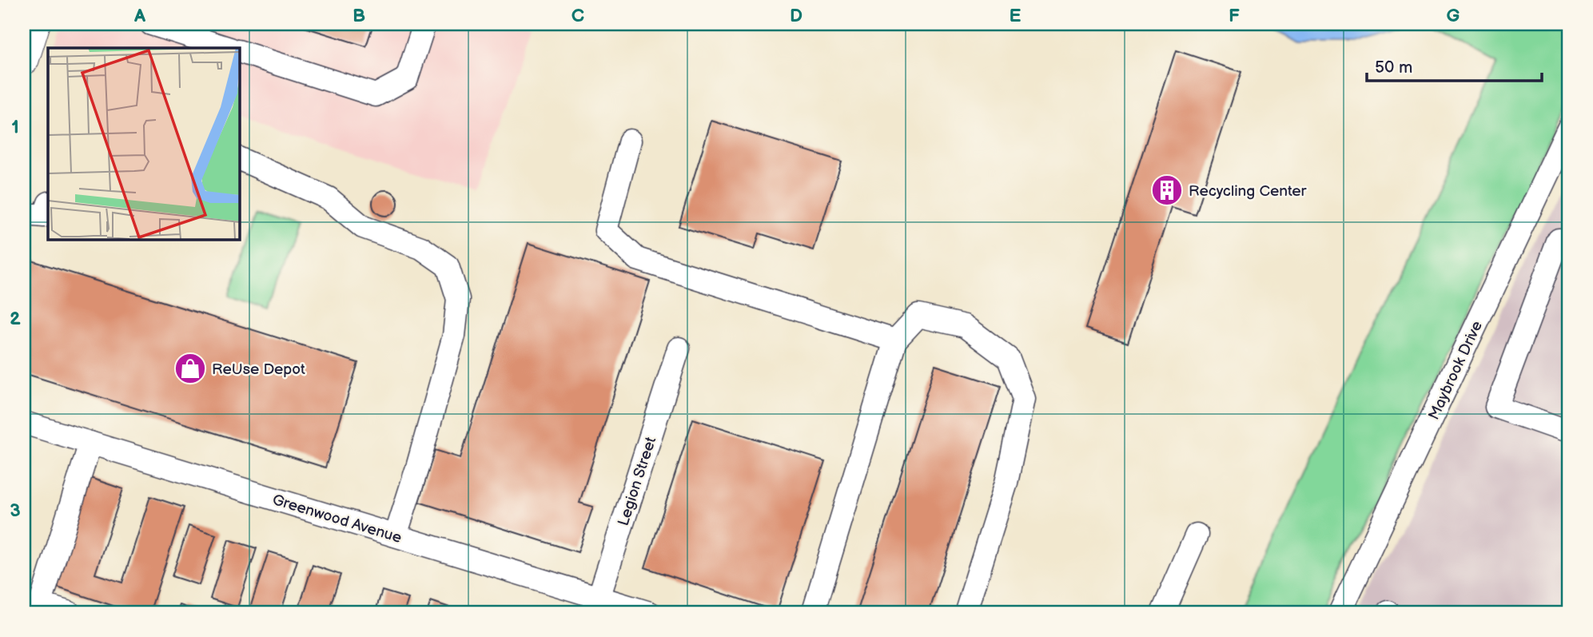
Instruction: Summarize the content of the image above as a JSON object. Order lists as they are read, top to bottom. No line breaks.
{"streets":{"street":["Maybrook Drive","Legion Street","Greenwood Avenue"]},"crossings":[["Legion Street","Greenwood Avenue"]],"places":{"building":["Recycling Center"],"shop":["ReUse Depot"]},"scale_bar":"50 m","grid":{"columns":["A","B","C","D","E","F","G"],"rows":["1","2","3"]}}
